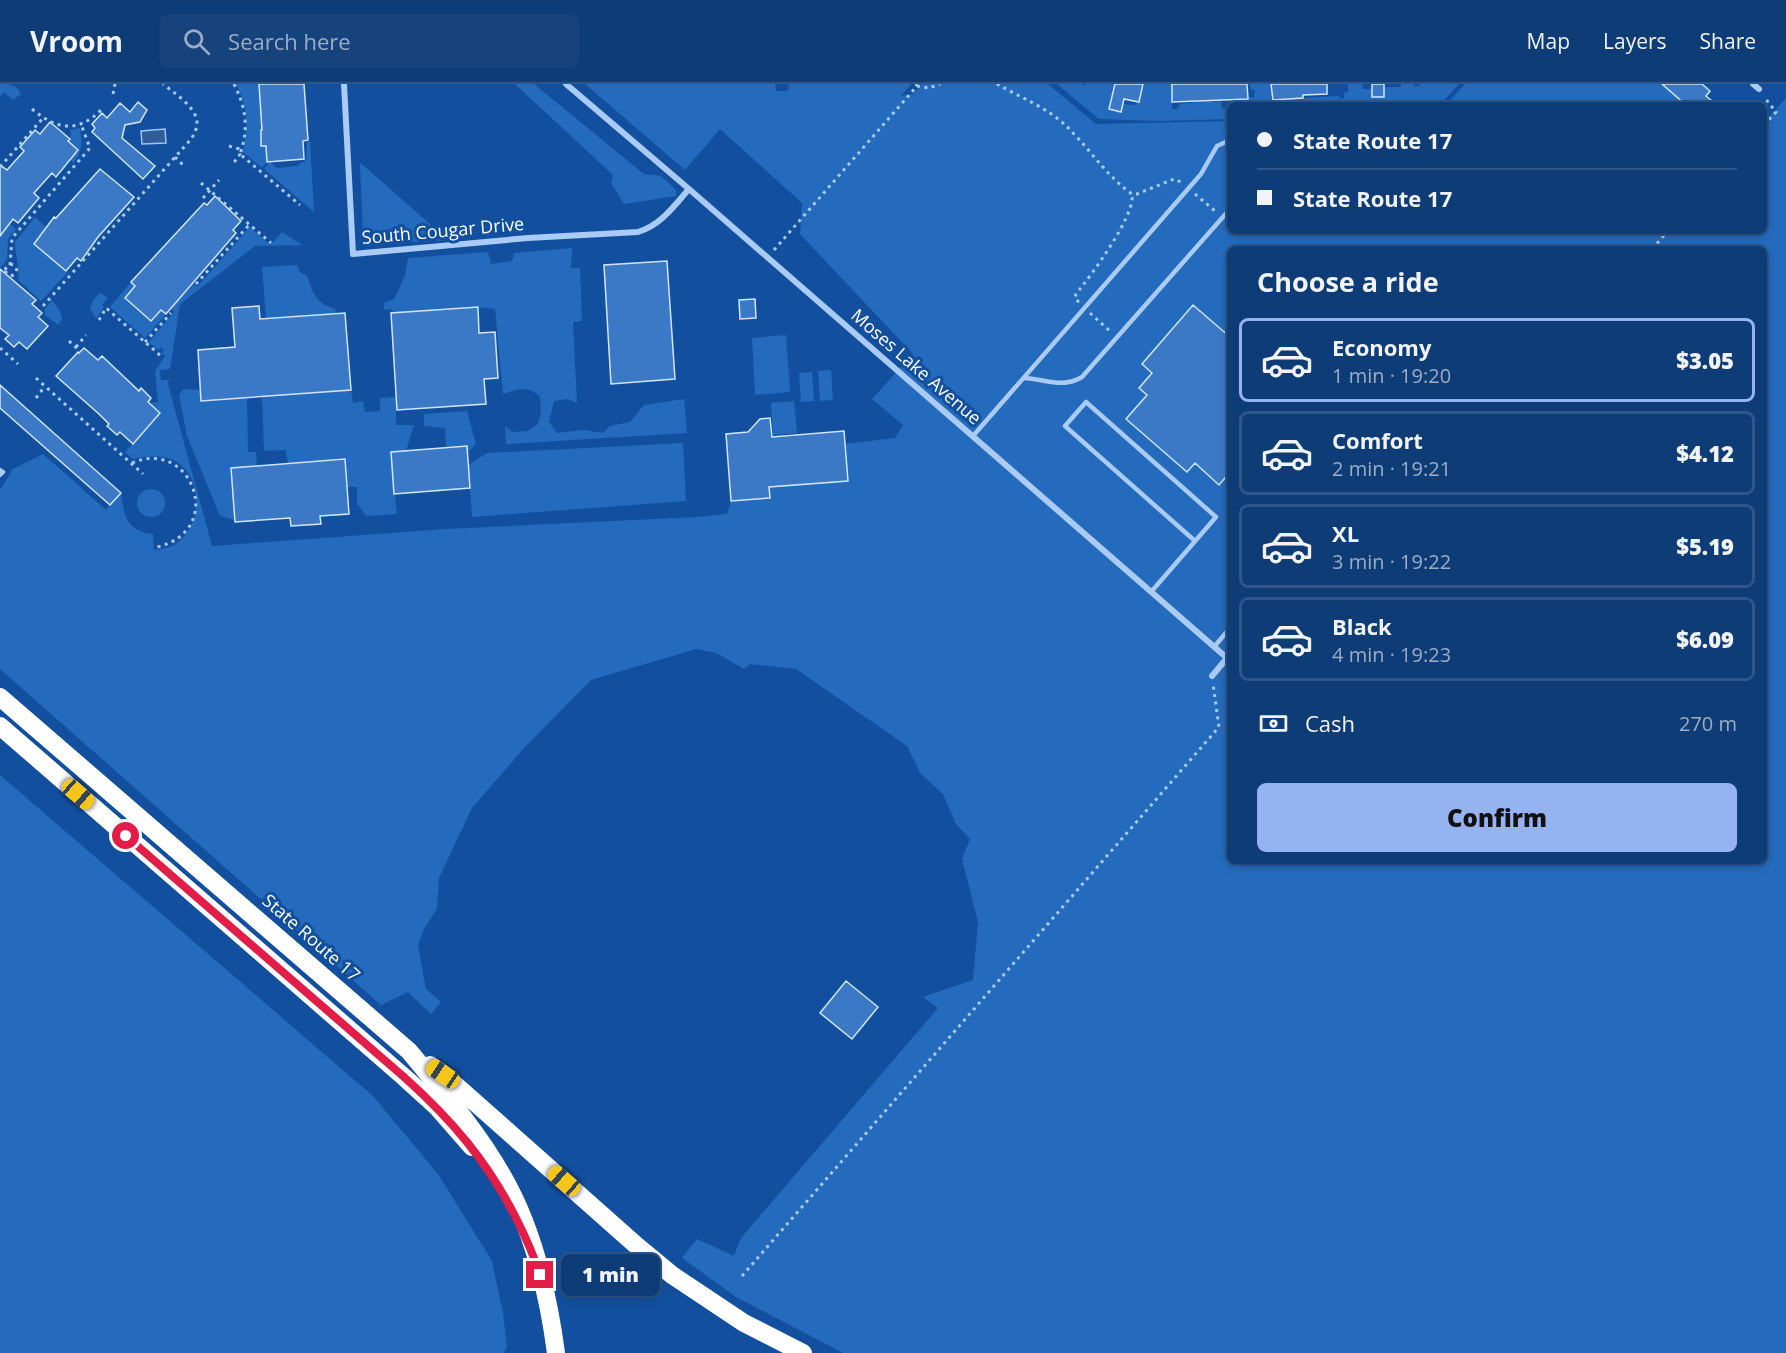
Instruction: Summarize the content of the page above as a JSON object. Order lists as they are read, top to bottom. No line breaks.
{"streets":{"highway":["State Route 17"],"street":["South Cougar Drive","Moses Lake Avenue"]},"crossings":[["South Cougar Drive","Moses Lake Avenue"]],"page":{"header":"Vroom","search":"Search here","nav":["Map","Layers","Share"],"banner":["State Route 17","State Route 17"],"heading":"Choose a ride","list":[{"name":"Economy","note":"1 min · 19:20","value":"$3.05"},{"name":"Comfort","note":"2 min · 19:21","value":"$4.12"},{"name":"XL","note":"3 min · 19:22","value":"$5.19"},{"name":"Black","note":"4 min · 19:23","value":"$6.09"}],"pay":["Cash","270 m"],"buttons":"Confirm","bubble":"1 min"}}
